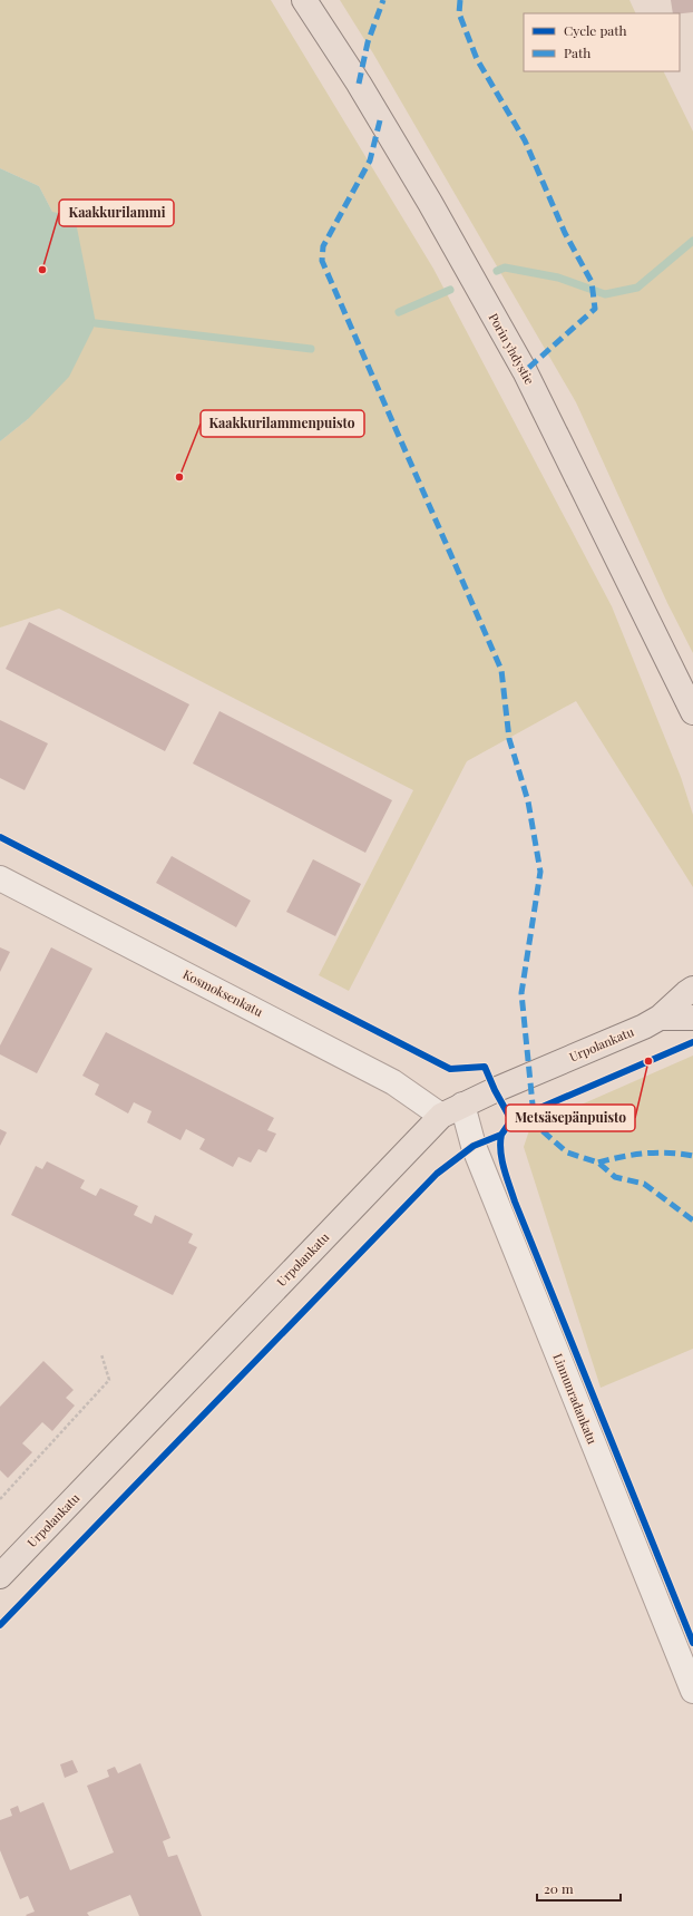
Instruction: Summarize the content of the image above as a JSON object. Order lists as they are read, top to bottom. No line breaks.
{"streets":{"main road":["Porin yhdystie","Urpolankatu"],"street":["Kosmoksenkatu","Linnunradankatu"]},"crossings":[["Kosmoksenkatu","Urpolankatu"],["Kosmoksenkatu","Linnunradankatu"],["Urpolankatu","Linnunradankatu"]],"places":["Kaakkurilammi","Kaakkurilammenpuisto","Metsäsepänpuisto"],"legend":["Cycle path","Path"],"scale_bar":"20 m"}
